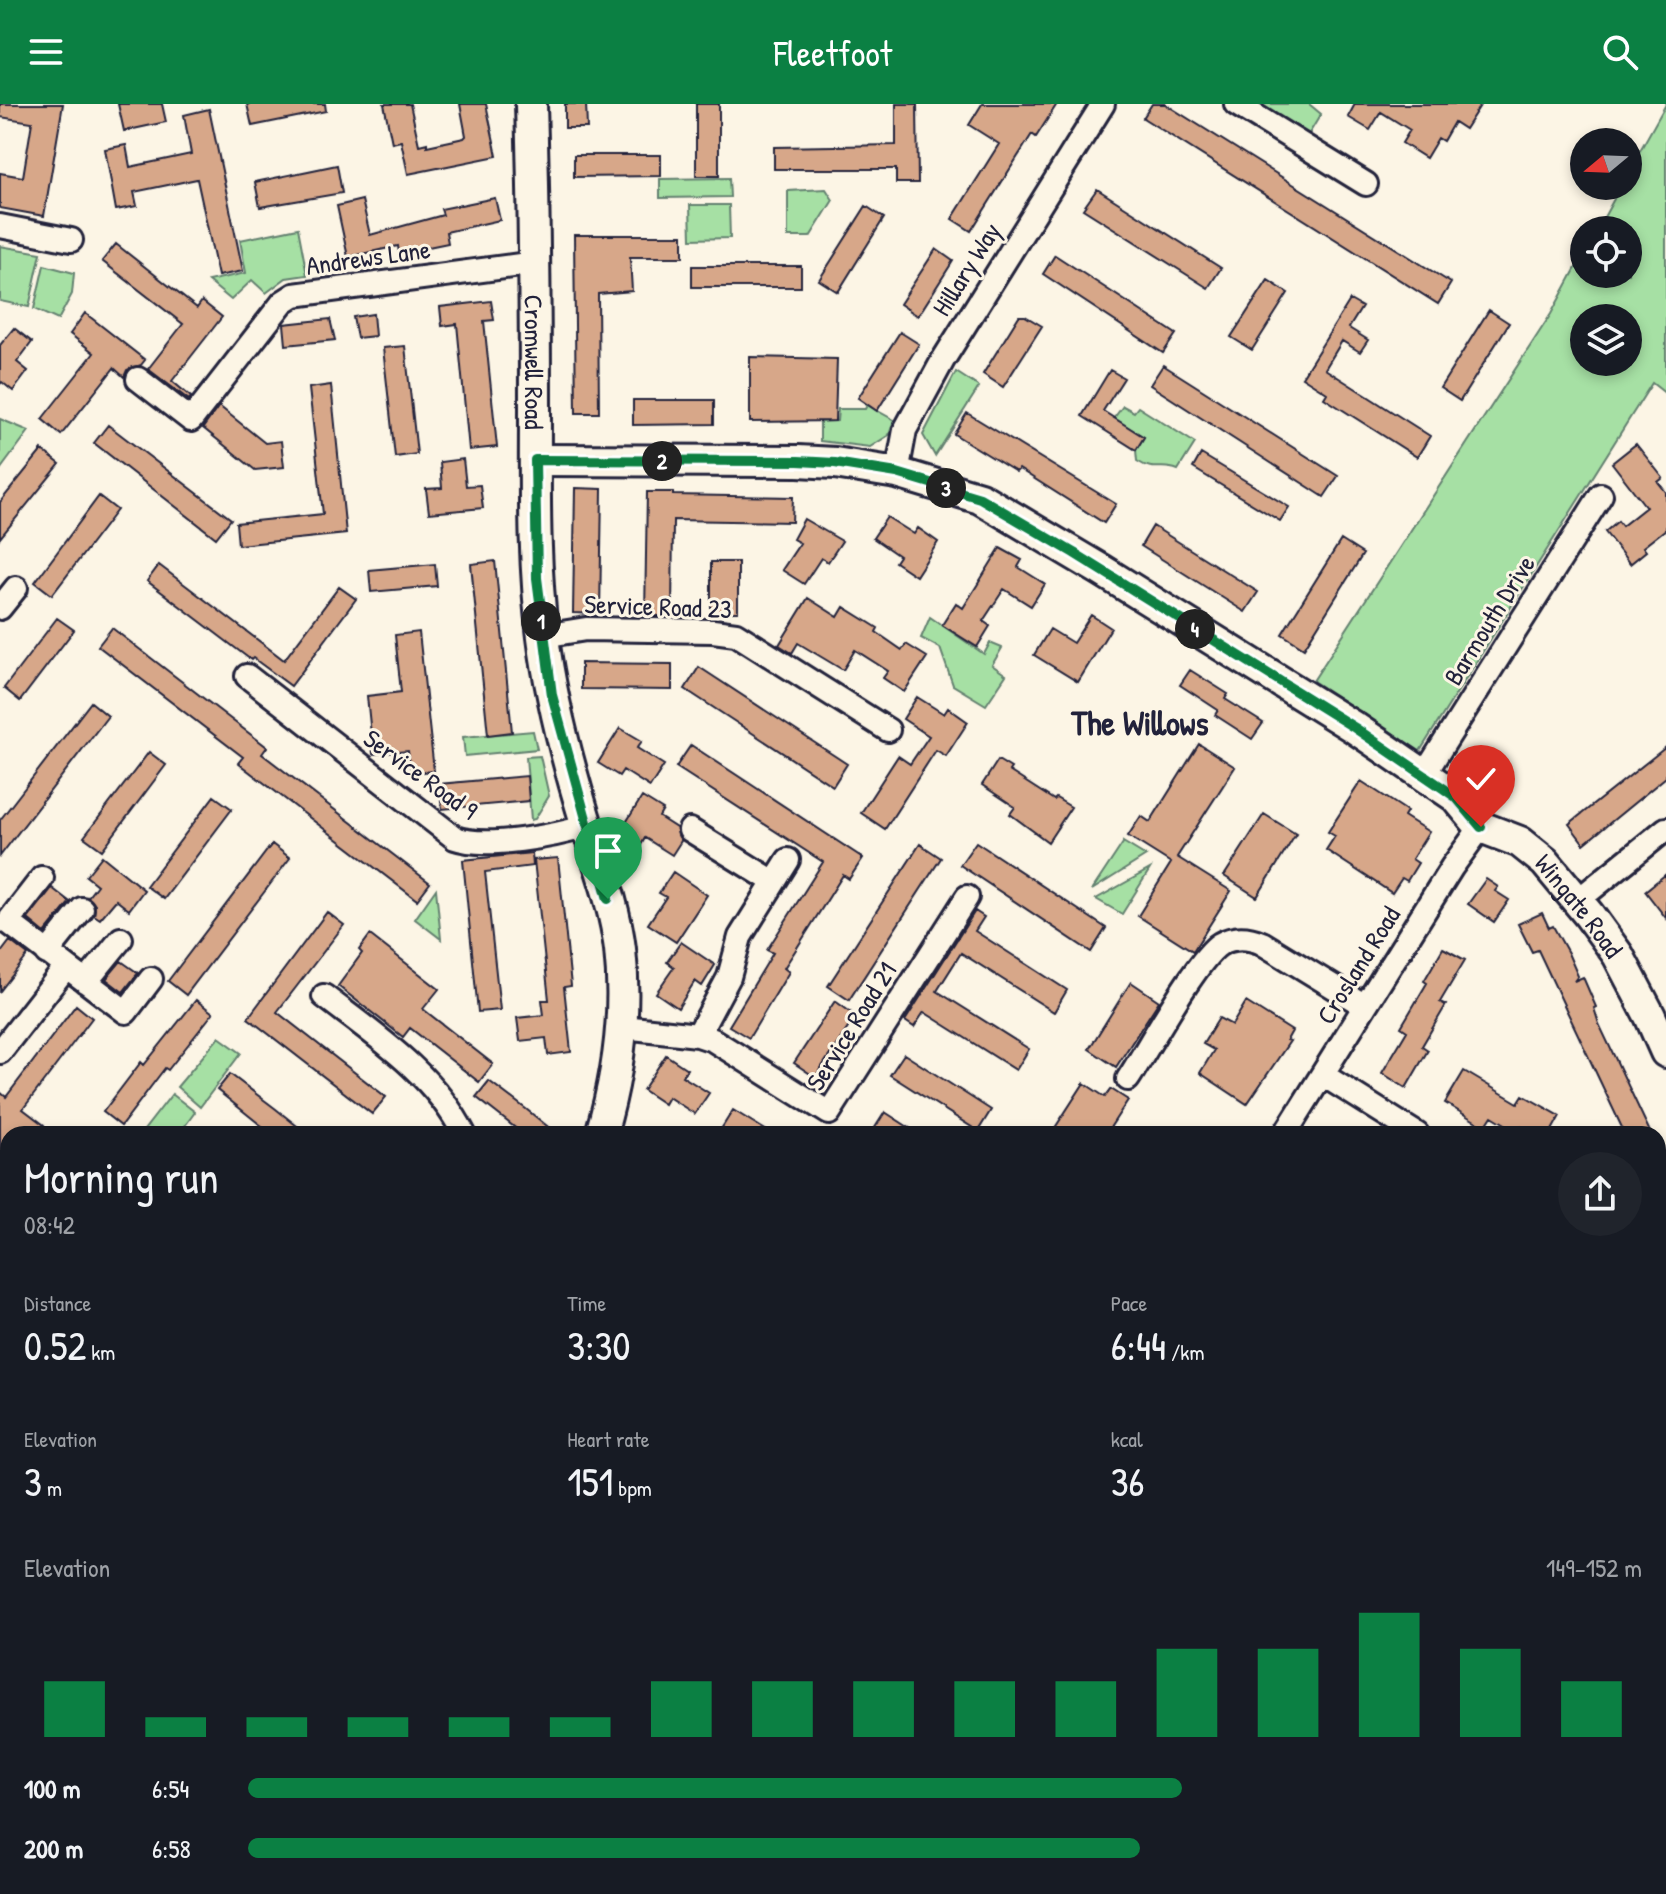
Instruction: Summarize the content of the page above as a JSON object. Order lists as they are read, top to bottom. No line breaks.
{"streets":{"street":["Andrews Lane","Hillary Way","Cromwell Road","Service Road 23","Barmouth Drive","Service Road 9","Wingate Road","Crosland Road","Service Road 21"]},"crossings":[["Andrews Lane","Cromwell Road"],["Hillary Way","Wingate Road"],["Cromwell Road","Service Road 23"],["Cromwell Road","Service Road 9"],["Cromwell Road","Wingate Road"],["Cromwell Road","Service Road 21"],["Barmouth Drive","Wingate Road"],["Wingate Road","Crosland Road"]],"districts":["The Willows"],"north":"left","page":{"header":"Fleetfoot","pins":["2","3","1","4"],"heading":["Morning run","08:42"],"stats":[["Distance","0.52 km"],["Time","3:30"],["Pace","6:44 /km"],["Elevation","3 m"],["Heart rate","151 bpm"],["kcal","36"]],"chart":["Elevation","149–152 m"],"list":[{"name":"100 m","note":"6:54"},{"name":"200 m","note":"6:58"}]}}
